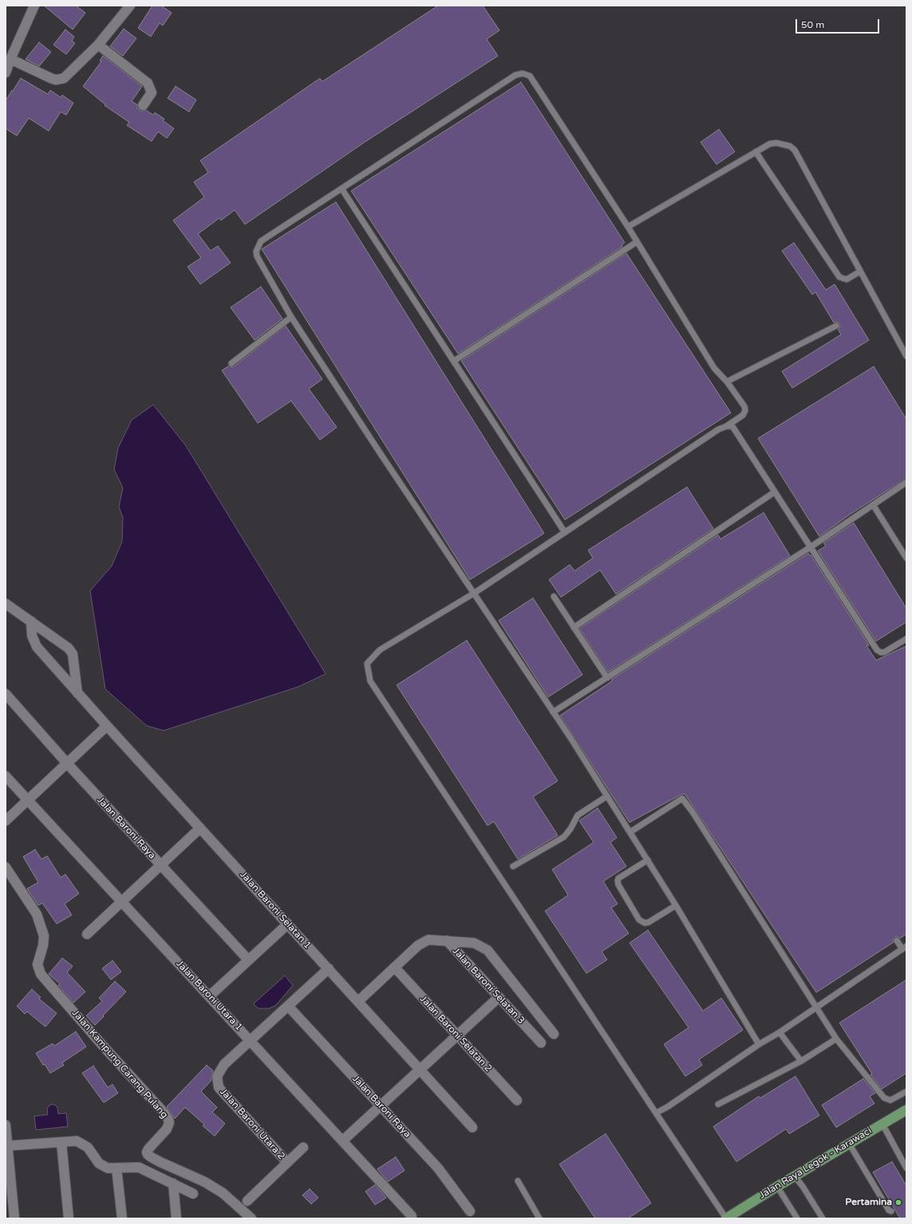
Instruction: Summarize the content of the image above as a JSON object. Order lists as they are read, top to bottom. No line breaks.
{"streets":{"main road":["Jalan Raya Legok - Karawaci"],"street":["Jalan Baroni Raya","Jalan Baroni Selatan 1","Jalan Baroni Selatan 3","Jalan Baroni Utara 1","Jalan Baroni Selatan 2","Jalan Kampung Carang Pulang","Jalan Baroni Utara 2"]},"crossings":[["Jalan Baroni Raya","Jalan Baroni Utara 2"],["Jalan Baroni Selatan 1","Jalan Baroni Utara 2"],["Jalan Baroni Utara 1","Jalan Baroni Utara 2"]],"places":["Pertamina"],"scale_bar":"50 m"}
